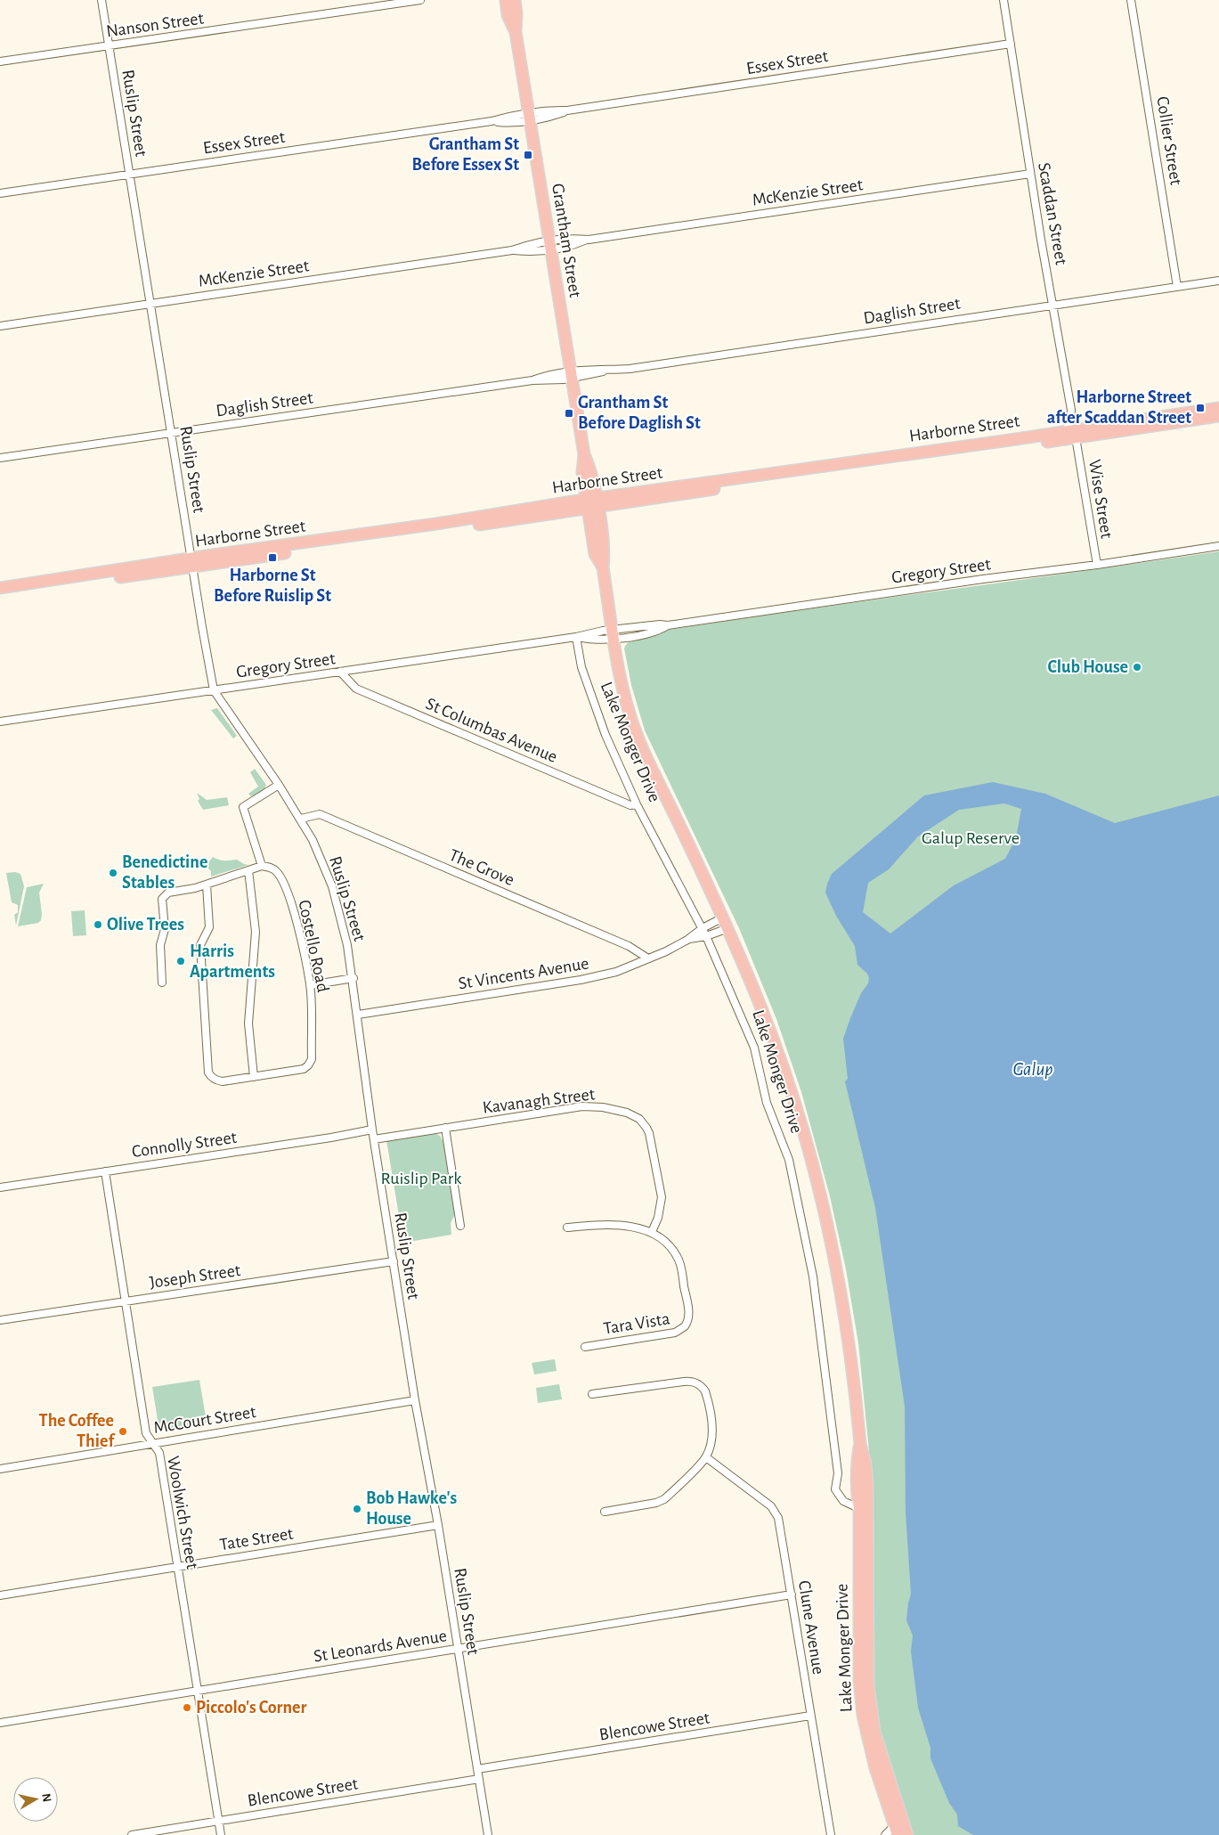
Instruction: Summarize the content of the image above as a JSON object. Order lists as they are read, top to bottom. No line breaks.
{"streets":{"main road":["Grantham Street","Harborne Street","Lake Monger Drive"],"street":["Nanson Street","Essex Street","Ruslip Street","Collier Street","McKenzie Street","Scaddan Street","Daglish Street","Wise Street","Gregory Street","St Columbas Avenue","The Grove","Costello Road","St Vincents Avenue","Kavanagh Street","Connolly Street","Joseph Street","Tara Vista","McCourt Street","Woolwich Street","Tate Street","Clune Avenue","St Leonards Avenue","Blencowe Street"]},"crossings":[["Nanson Street","Ruslip Street"],["Essex Street","Ruslip Street"],["Essex Street","Scaddan Street"],["Essex Street","Grantham Street"],["Ruslip Street","McKenzie Street"],["Ruslip Street","Daglish Street"],["Ruslip Street","Harborne Street"],["Ruslip Street","Gregory Street"],["Ruslip Street","The Grove"],["Ruslip Street","St Vincents Avenue"],["Ruslip Street","Kavanagh Street"],["Ruslip Street","Connolly Street"],["Ruslip Street","Joseph Street"],["Ruslip Street","McCourt Street"],["Ruslip Street","Tate Street"],["Ruslip Street","St Leonards Avenue"],["Ruslip Street","Blencowe Street"],["Collier Street","Daglish Street"],["McKenzie Street","Scaddan Street"],["McKenzie Street","Grantham Street"],["Scaddan Street","Daglish Street"],["Scaddan Street","Harborne Street"],["Grantham Street","Daglish Street"],["Grantham Street","Harborne Street"],["Grantham Street","Gregory Street"],["Grantham Street","Lake Monger Drive"],["Harborne Street","Wise Street"],["Wise Street","Gregory Street"],["Gregory Street","St Columbas Avenue"],["Gregory Street","Lake Monger Drive"],["St Columbas Avenue","Lake Monger Drive"],["Lake Monger Drive","St Vincents Avenue"],["The Grove","St Vincents Avenue"],["Kavanagh Street","Tara Vista"],["Connolly Street","Woolwich Street"],["Joseph Street","Woolwich Street"],["McCourt Street","Woolwich Street"],["Woolwich Street","Tate Street"],["Woolwich Street","St Leonards Avenue"],["Woolwich Street","Blencowe Street"],["Clune Avenue","St Leonards Avenue"],["Clune Avenue","Blencowe Street"]],"water":["Galup"],"parks":["Galup Reserve","Ruislip Park"],"places":{"transit":["Grantham St Before Essex St","Harborne Street after Scaddan Street","Grantham St Before Daglish St","Harborne St Before Ruislip St"],"other":["Club House","Benedictine Stables","Olive Trees","Harris Apartments","The Coffee Thief","Bob Hawke's House","Piccolo's Corner"]},"north":"right"}
